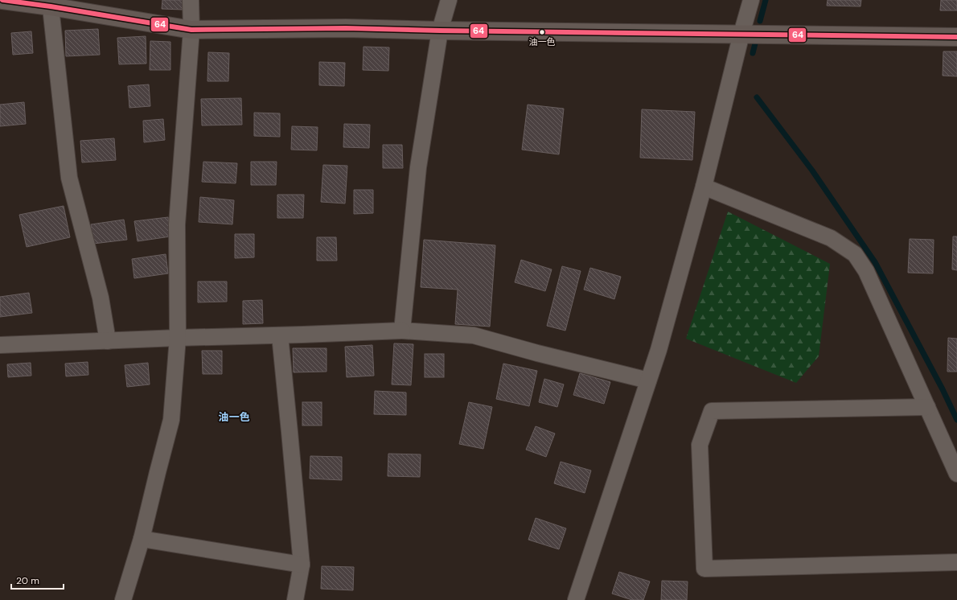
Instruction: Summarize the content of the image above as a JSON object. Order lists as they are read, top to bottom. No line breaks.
{"districts":["油一色"],"places":["油一色"],"lines":["transit line 64"],"scale_bar":"20 m"}
